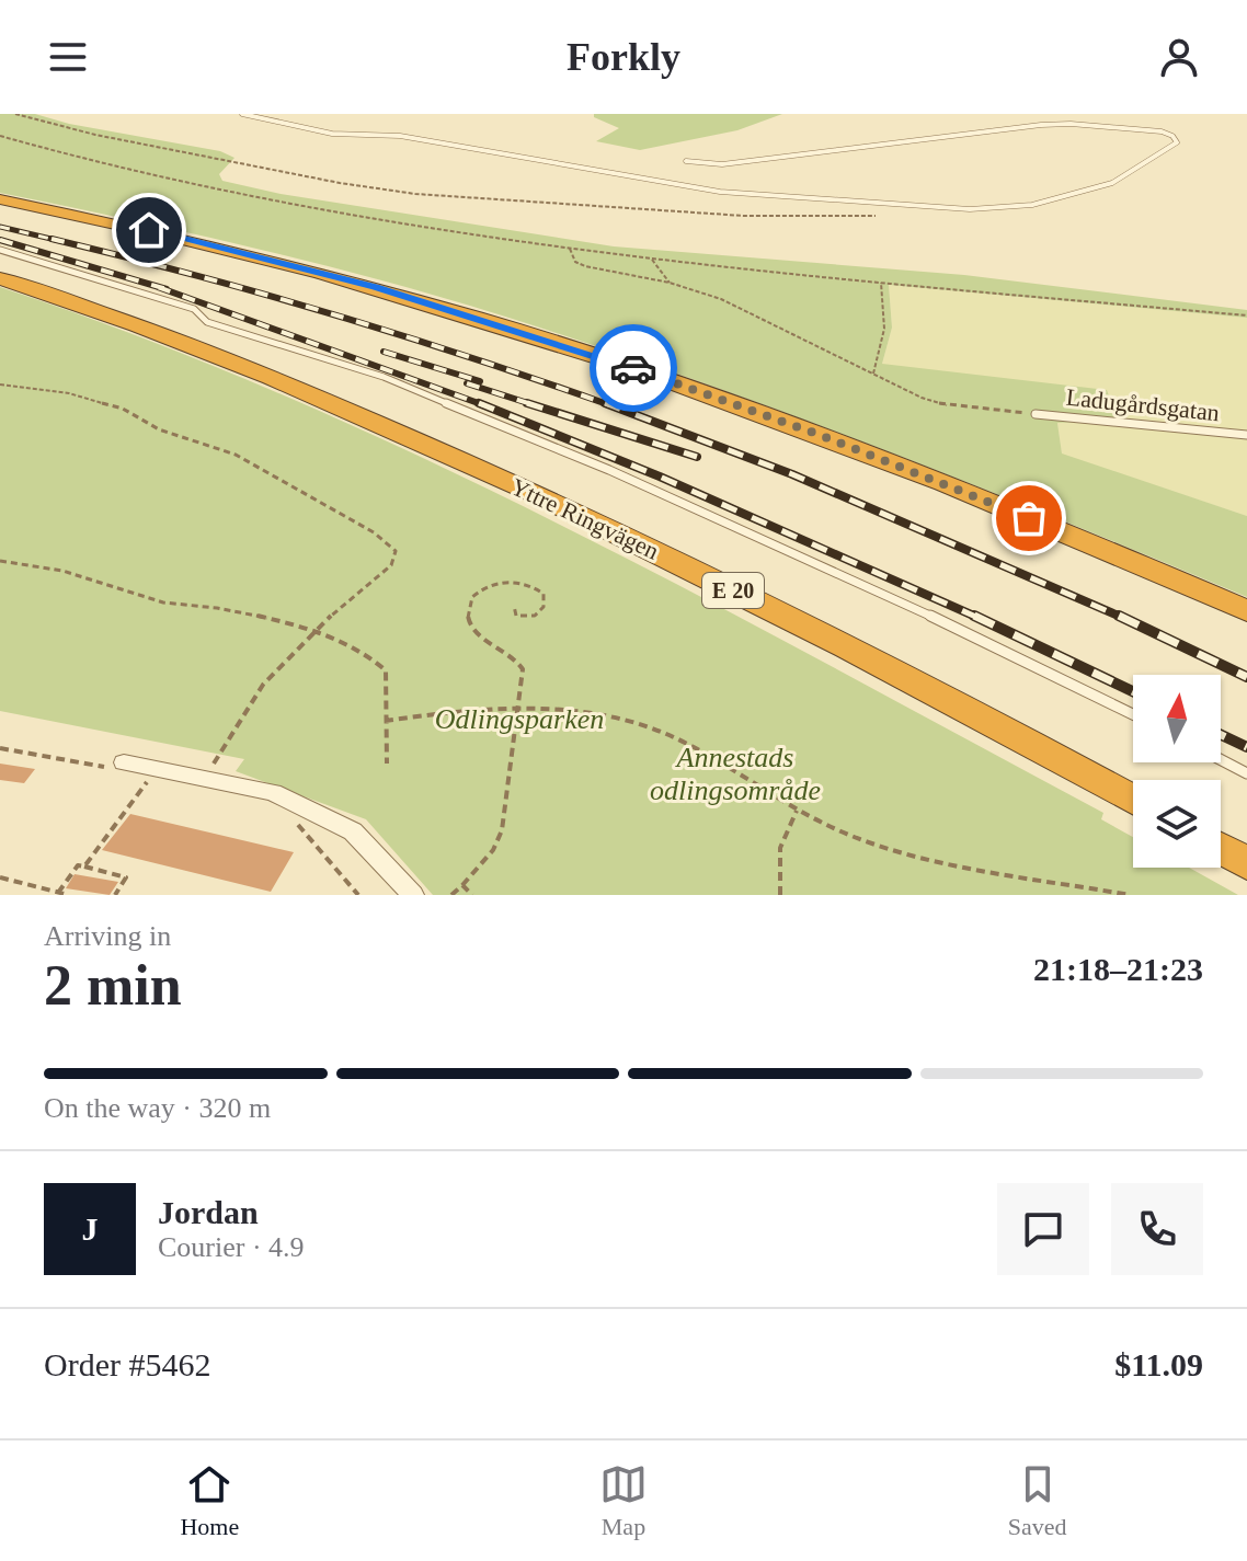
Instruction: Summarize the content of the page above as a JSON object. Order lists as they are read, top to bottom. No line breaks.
{"streets":{"highway":["Yttre Ringvägen","E 20"],"lane":["Ladugårdsgatan"]},"parks":["Odlingsparken","Annestads odlingsområde"],"north":"top","page":{"header":"Forkly","heading":["2 min","Arriving in","21:18–21:23"],"panel":["Jordan","Courier · 4.9","Order #5462","$11.09"],"bar":"On the way · 320 m","round":"J","tabs":["Home","Map","Saved"]}}
